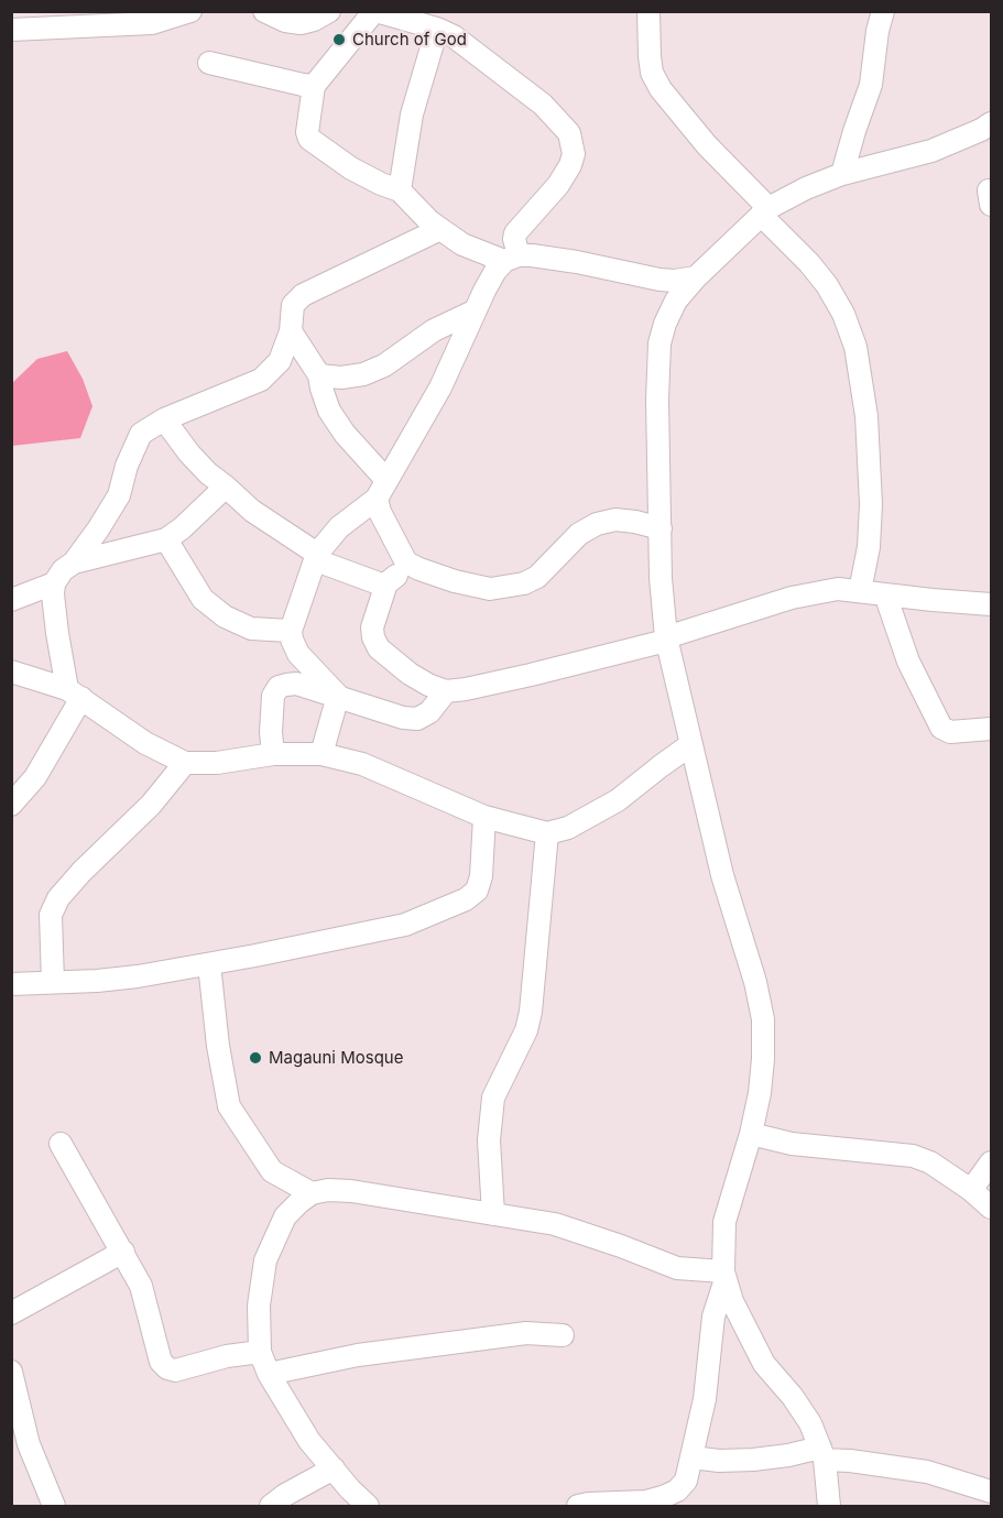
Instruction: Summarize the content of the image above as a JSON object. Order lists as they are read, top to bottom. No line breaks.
{"places":["Church of God","Magauni Mosque"]}
